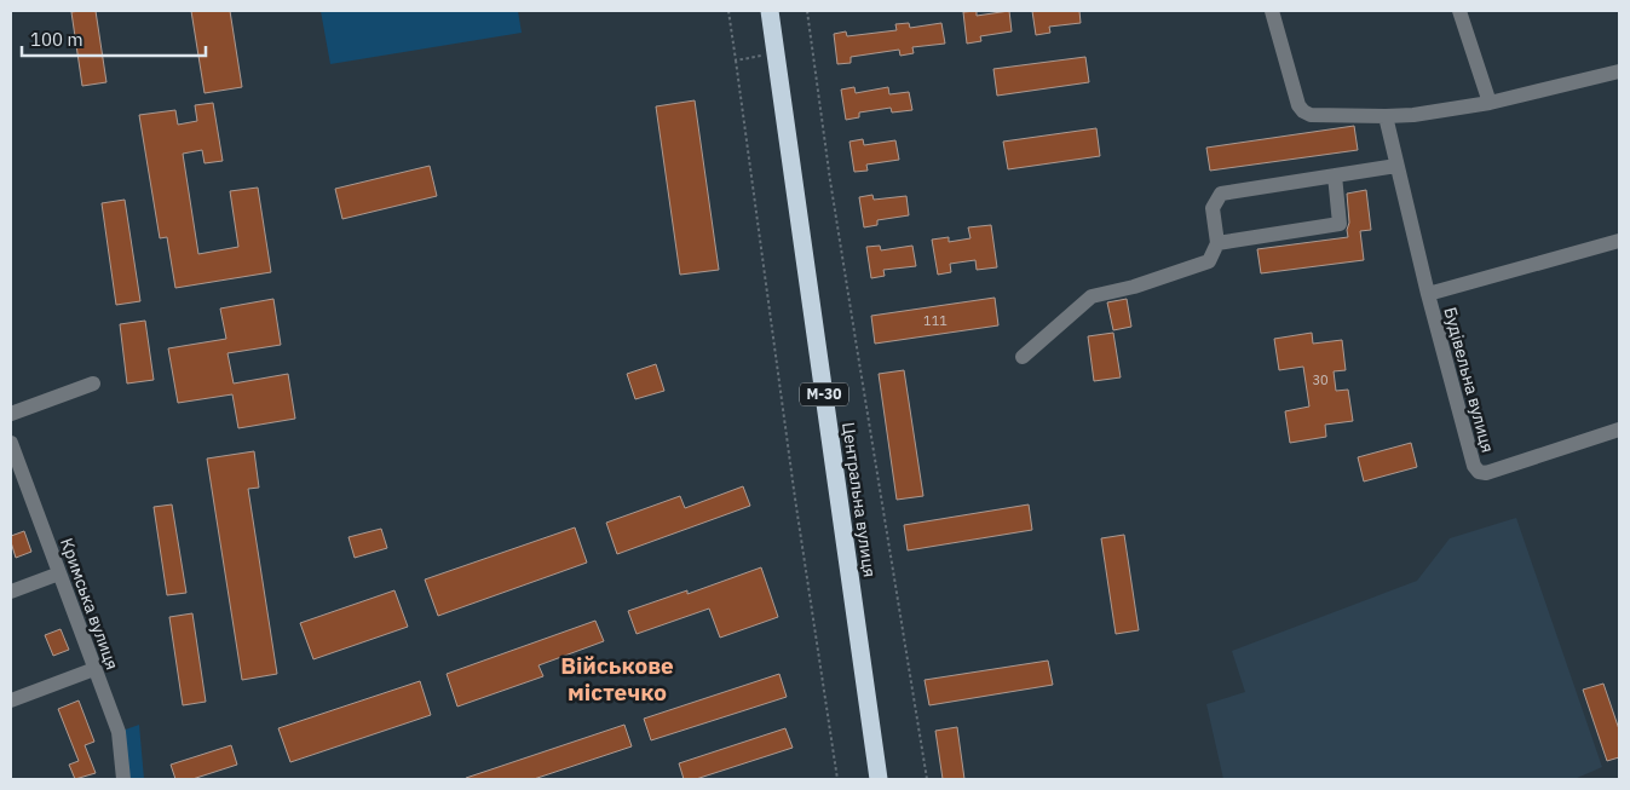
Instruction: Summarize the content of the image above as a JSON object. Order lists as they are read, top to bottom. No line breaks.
{"streets":{"highway":["М-30","Центральна вулиця"],"street":["Будівельна вулиця","Кримська вулиця"]},"districts":["Військове містечко"],"house_numbers":["111","30"],"scale_bar":"100 m"}
